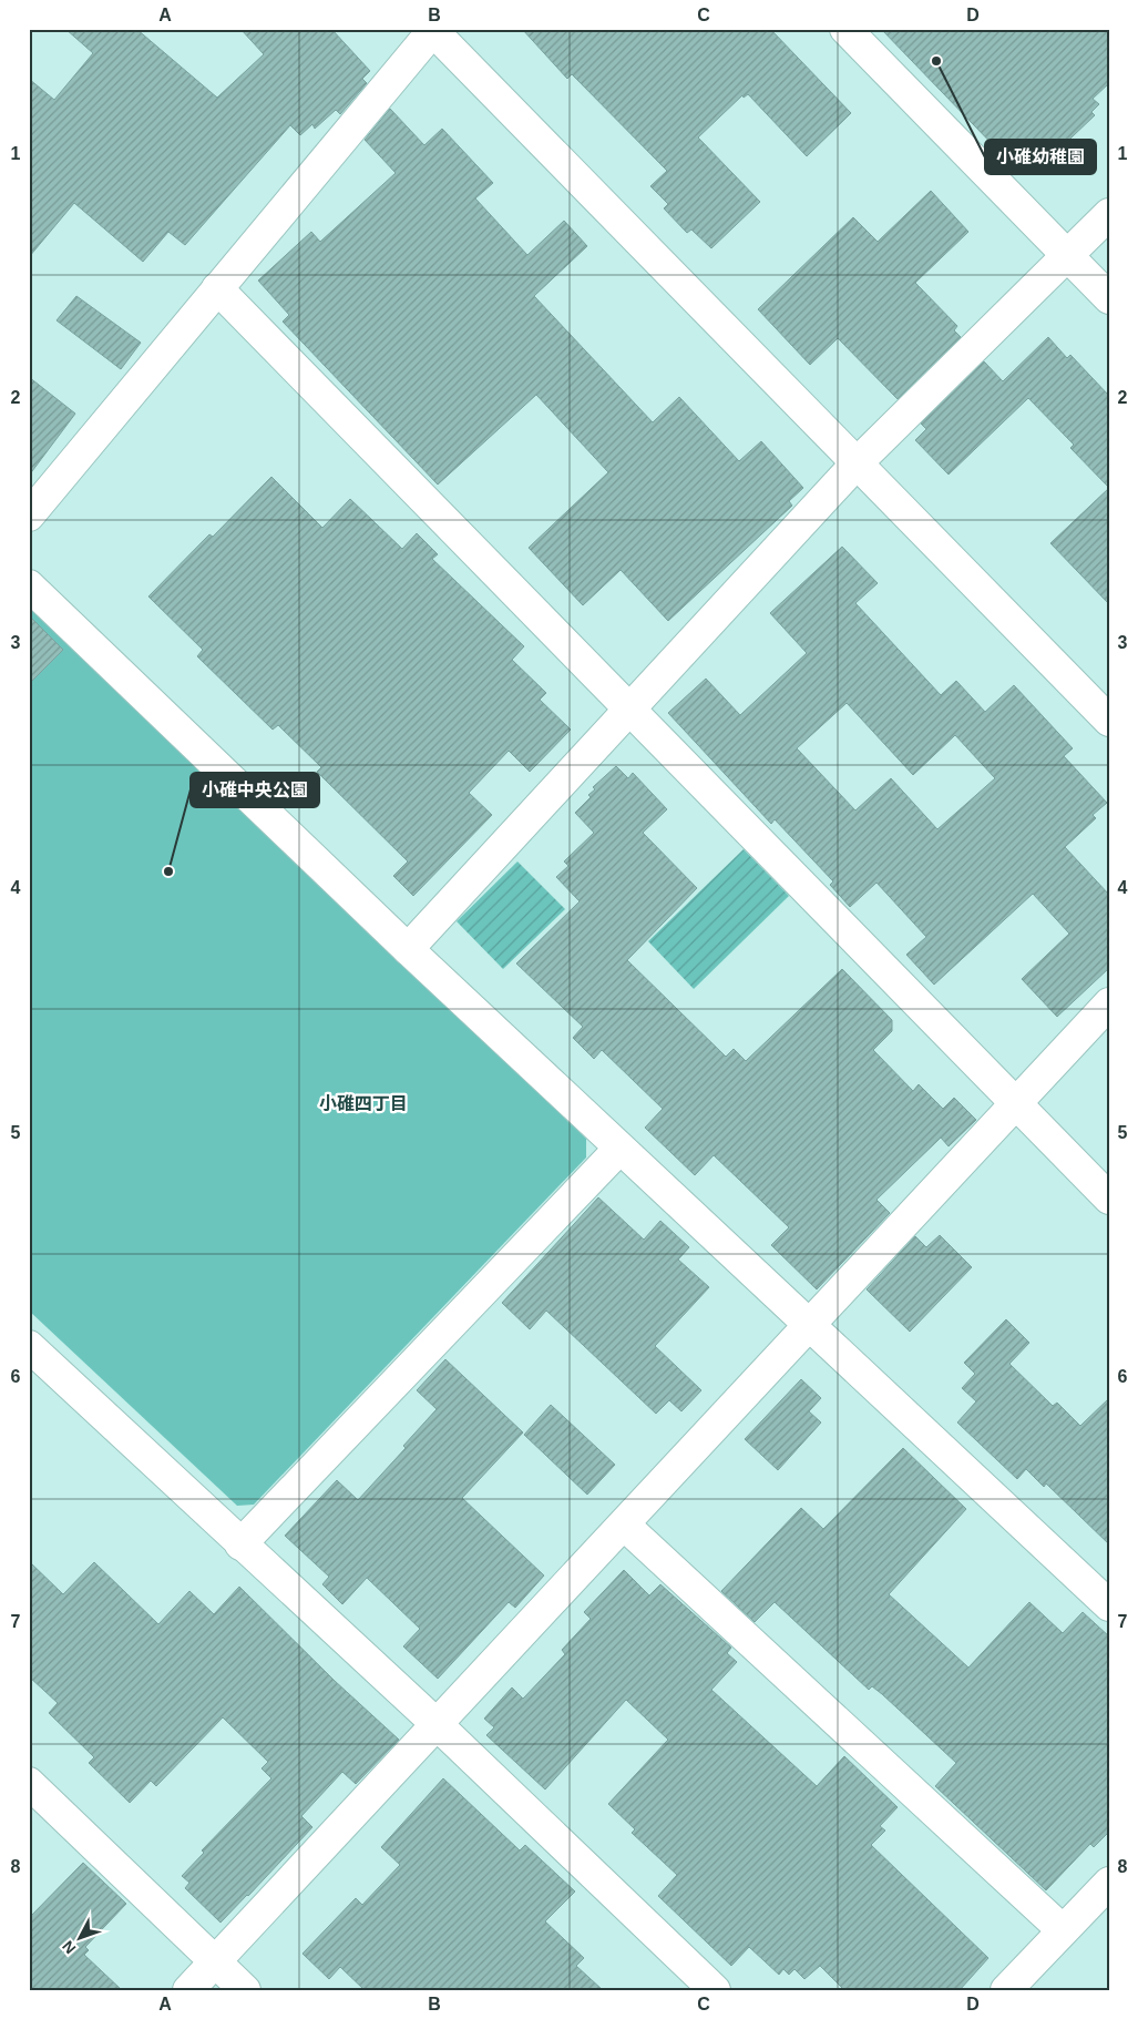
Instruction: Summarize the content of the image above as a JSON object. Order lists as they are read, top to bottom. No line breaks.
{"districts":["小碓四丁目"],"places":["小碓幼稚園","小碓中央公園"],"north":"bottom left","grid":{"columns":["A","B","C","D"],"rows":["1","2","3","4","5","6","7","8"]}}
